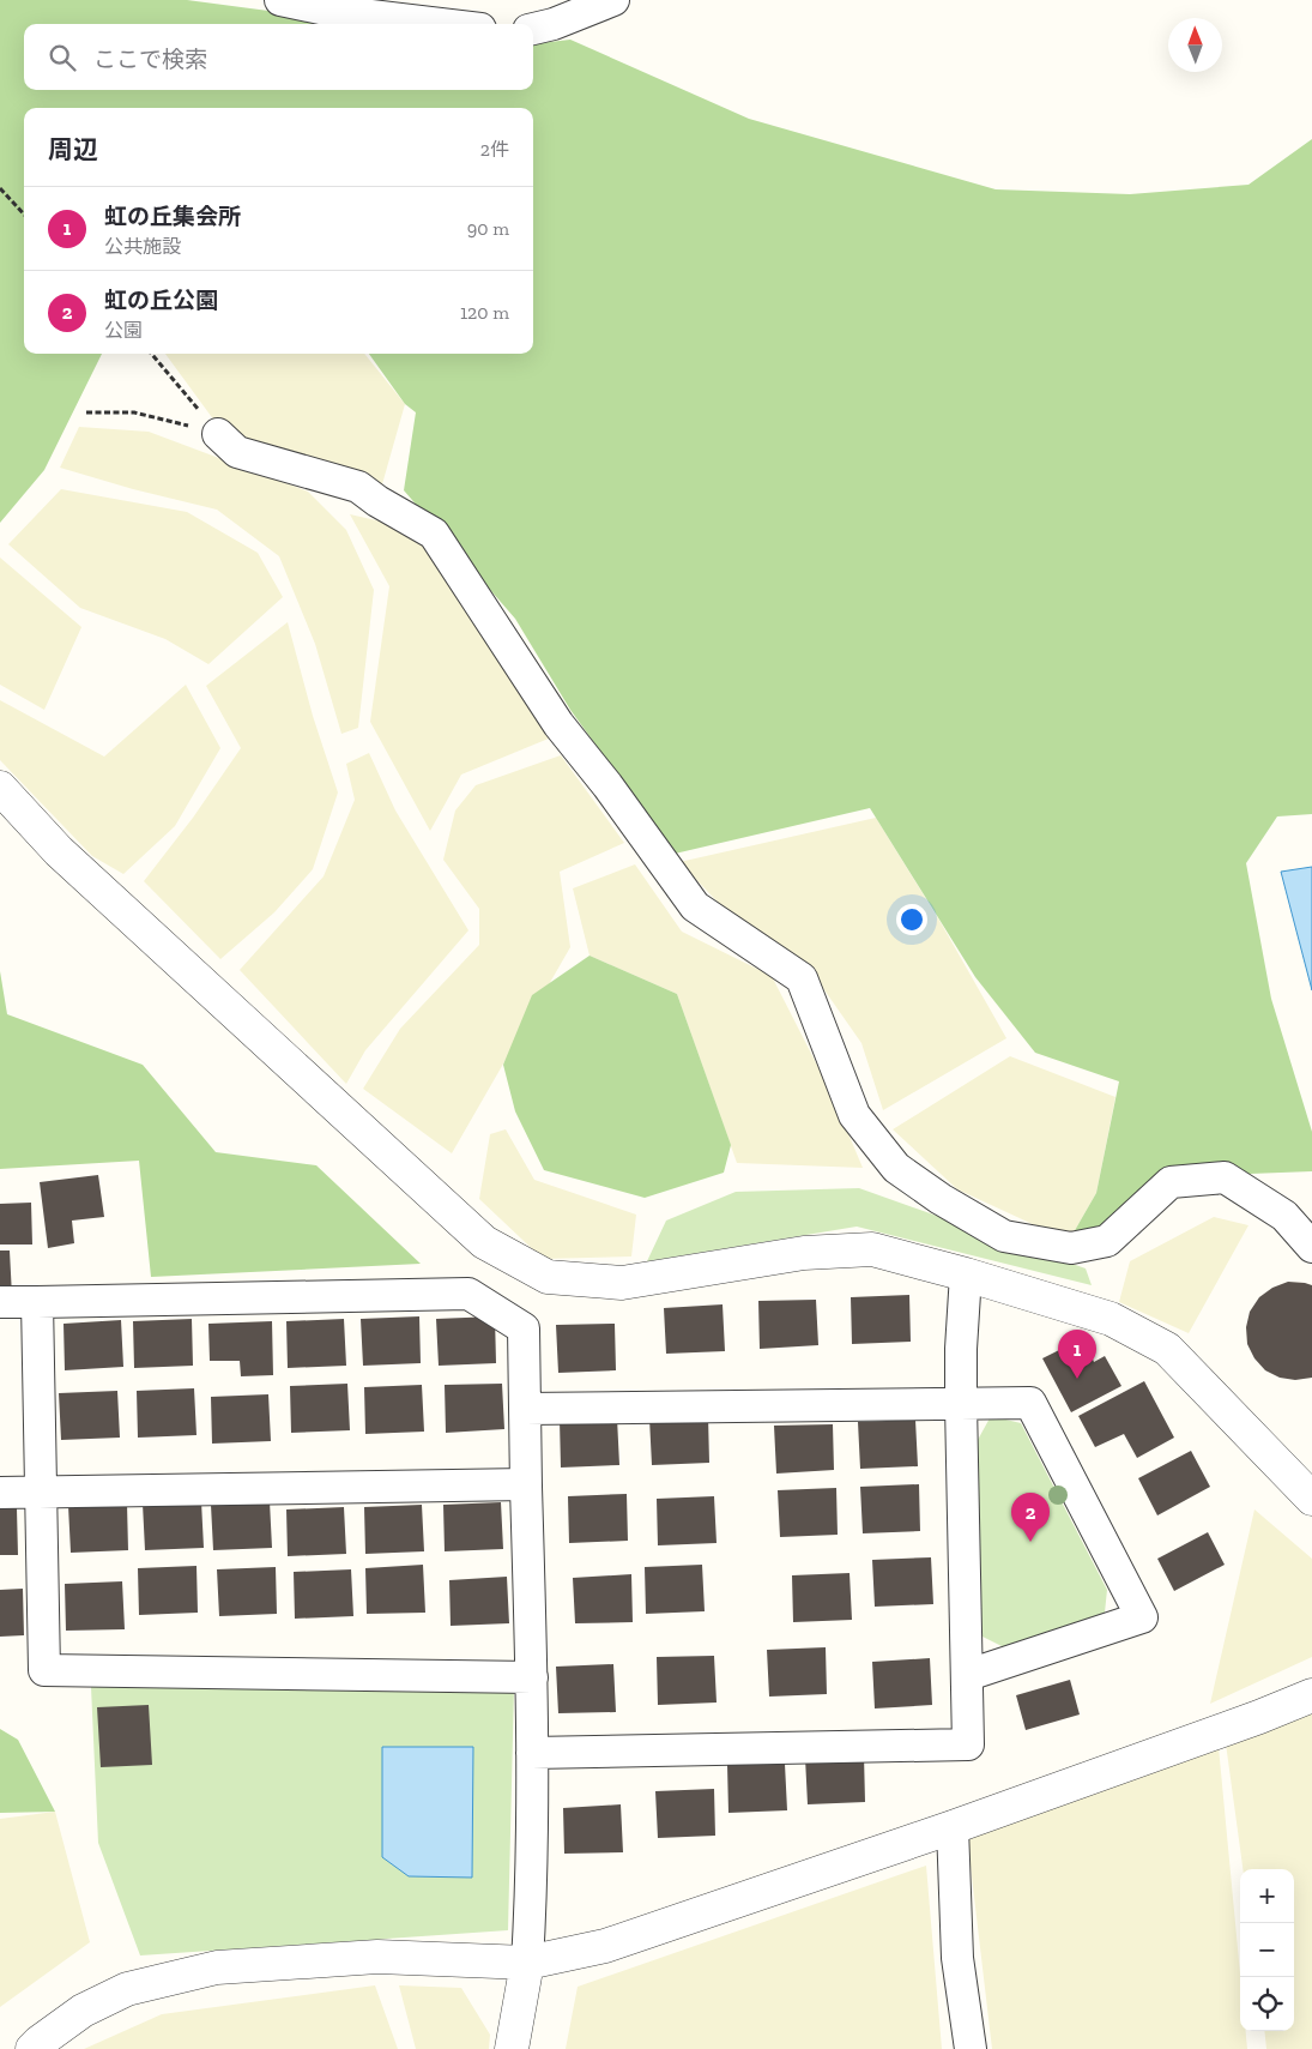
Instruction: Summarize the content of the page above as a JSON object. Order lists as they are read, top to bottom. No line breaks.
{"north":"top","page":{"search":"ここで検索","heading":["周辺","2件"],"list":[{"mark":"1","name":"虹の丘集会所","note":"公共施設","value":"90 m"},{"mark":"2","name":"虹の丘公園","note":"公園","value":"120 m"}],"pins":["1","2"],"map_buttons":["+","−"]}}
